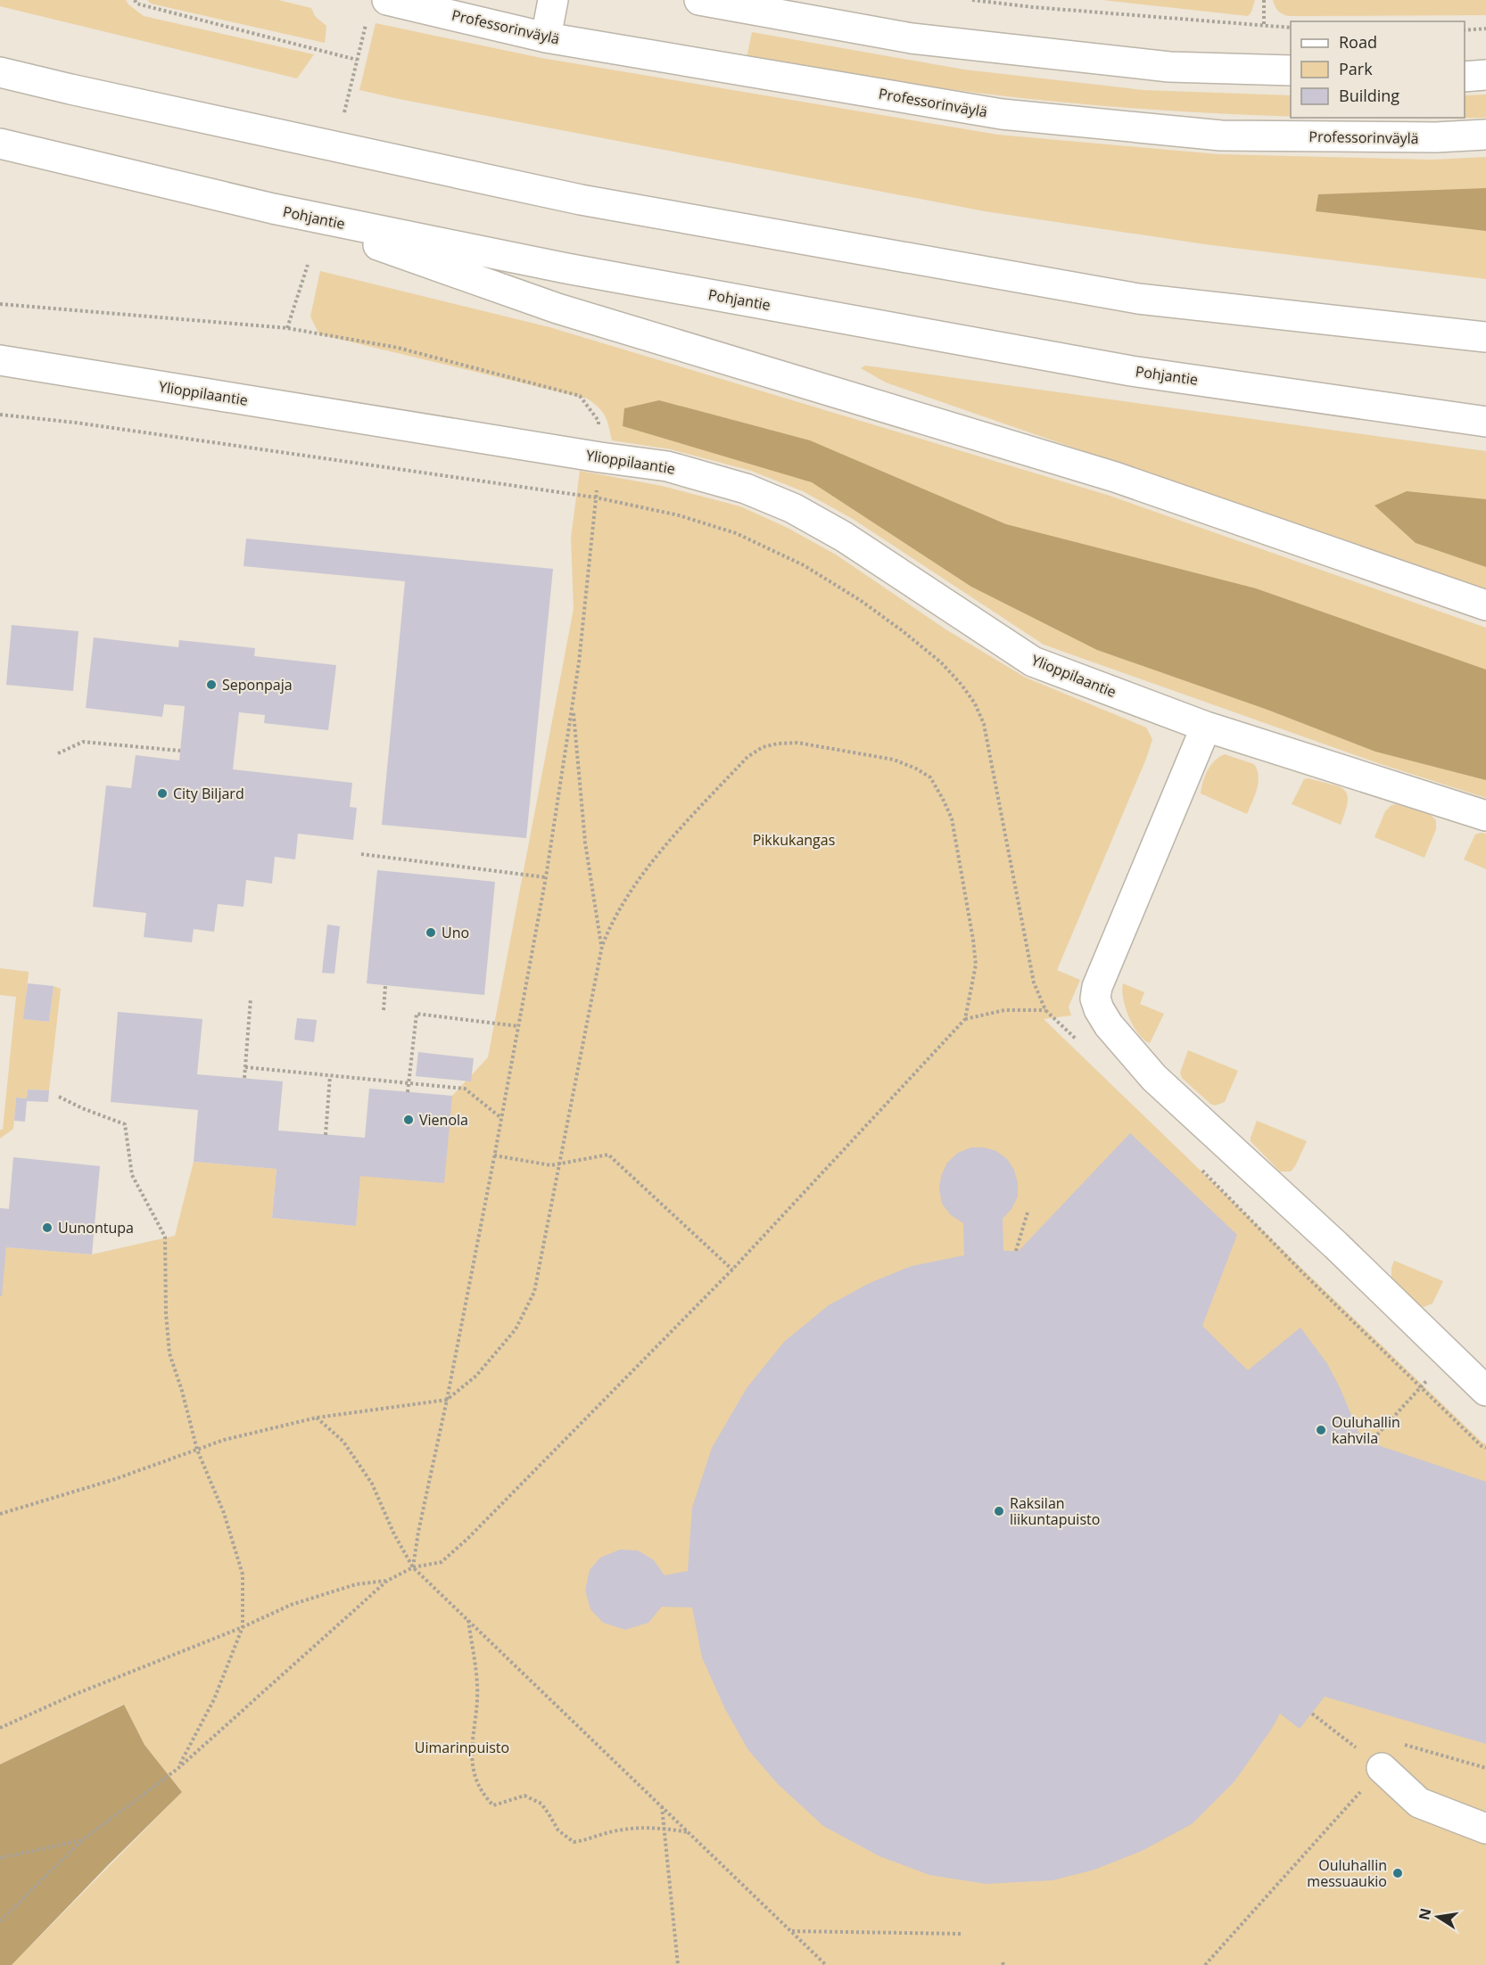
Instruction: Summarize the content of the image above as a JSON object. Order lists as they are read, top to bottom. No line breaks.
{"streets":{"main road":["Professorinväylä","Pohjantie","Ylioppilaantie"]},"parks":["Pikkukangas","Uimarinpuisto"],"places":["Seponpaja","City Biljard","Uno","Vienola","Uunontupa","Ouluhallin kahvila","Raksilan liikuntapuisto","Ouluhallin messuaukio"],"legend":["Road","Park","Building"],"north":"left"}
